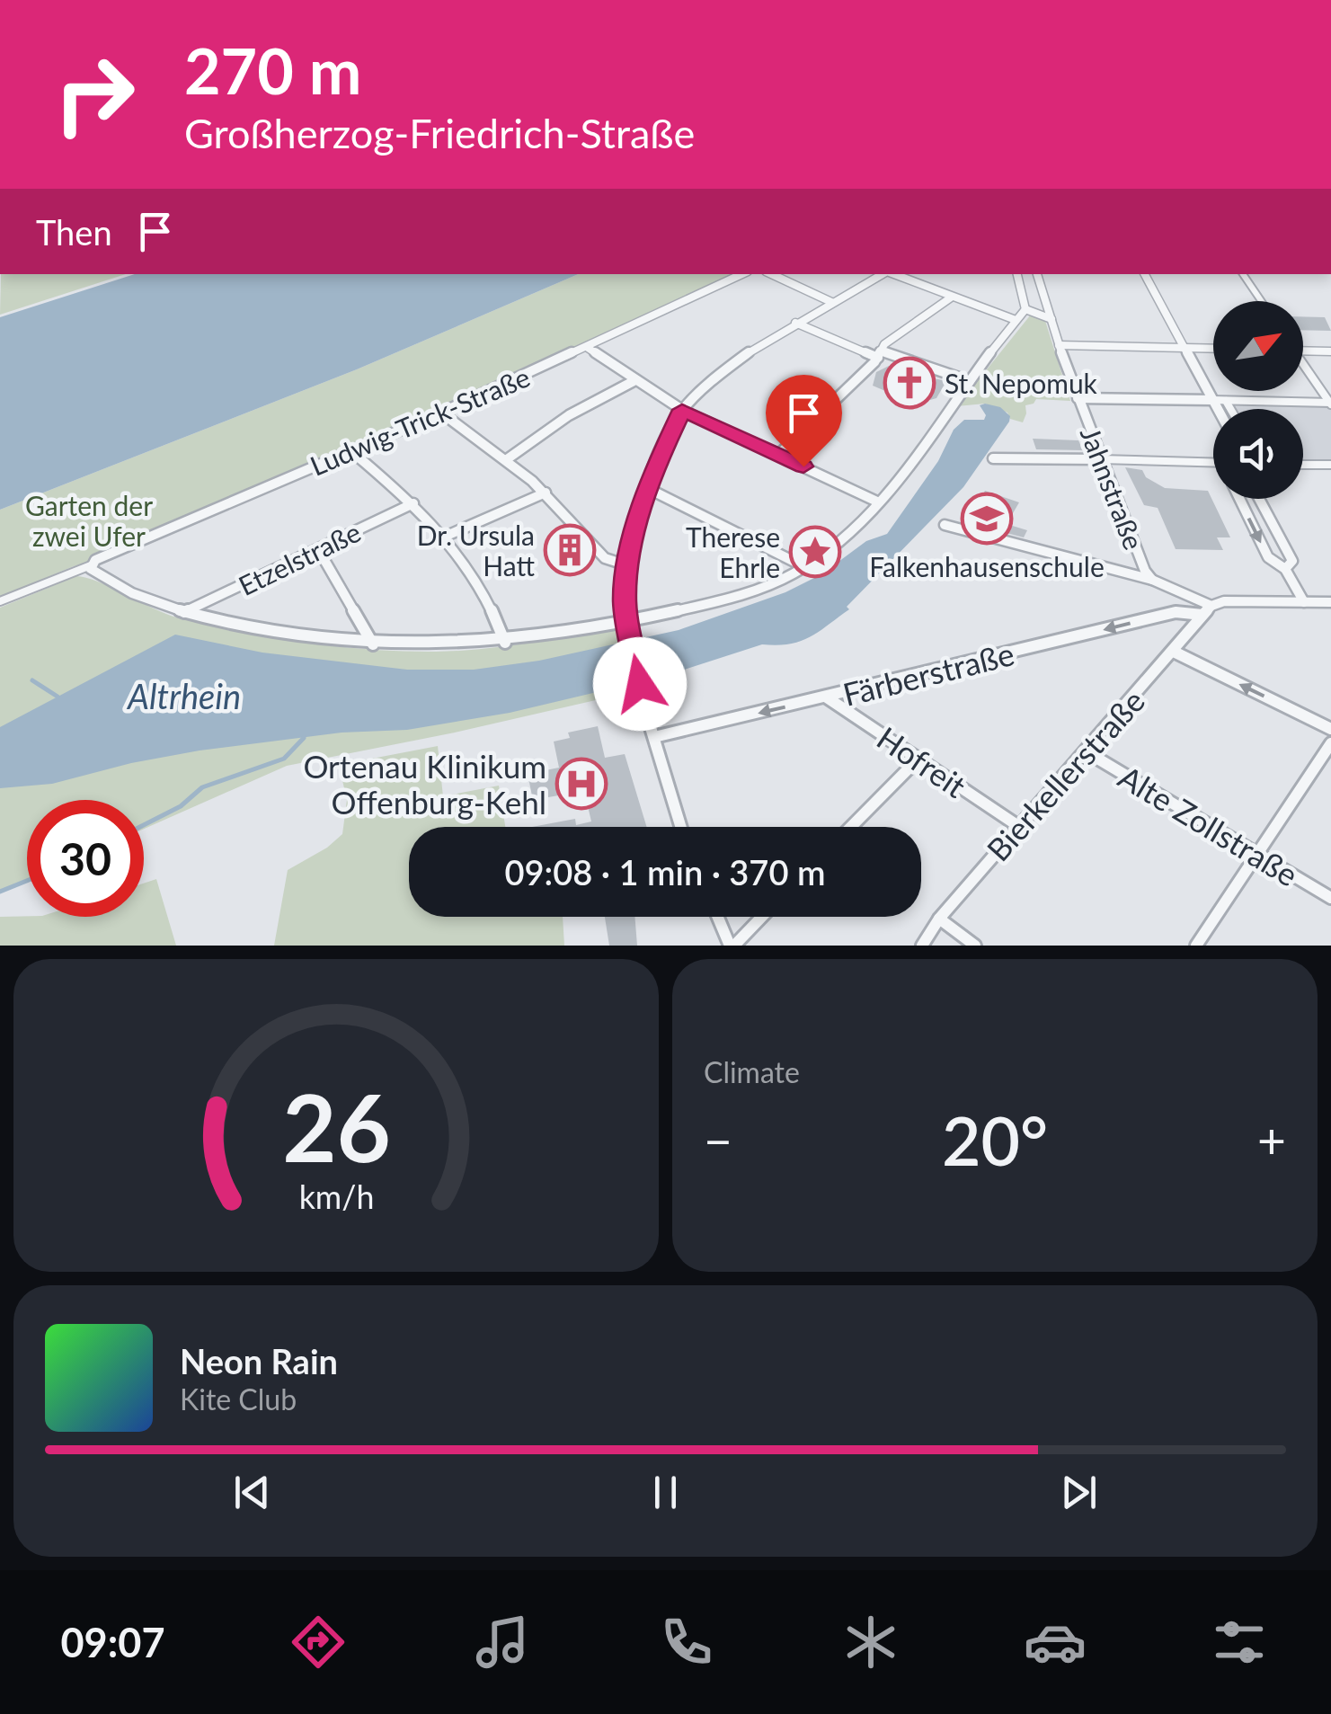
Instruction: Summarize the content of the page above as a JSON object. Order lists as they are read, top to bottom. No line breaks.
{"streets":{"street":["Ludwig-Trick-Straße","Jahnstraße","Etzelstraße","Färberstraße","Hofreit","Bierkellerstraße","Alte Zollstraße"]},"crossings":[["Färberstraße","Hofreit"],["Färberstraße","Bierkellerstraße"],["Hofreit","Bierkellerstraße"],["Bierkellerstraße","Alte Zollstraße"]],"one_way":["Färberstraße"],"water":["Altrhein"],"parks":["Garten der zwei Ufer"],"places":{"church":["St. Nepomuk"],"school or university":["Falkenhausenschule"],"building":["Dr. Ursula Hatt"],"place":["Therese Ehrle"],"hospital":["Ortenau Klinikum Offenburg-Kehl"]},"north":"top right","page":{"turn":["270 m","Großherzog-Friedrich-Straße"],"then":"Then","limit":"30","trip":"09:08 · 1 min · 370 m","tile":"Climate","heat":["−","20°","+"],"song":["Neon Rain","Kite Club"],"tabs":"09:07","gauge":["26","km/h"]}}
